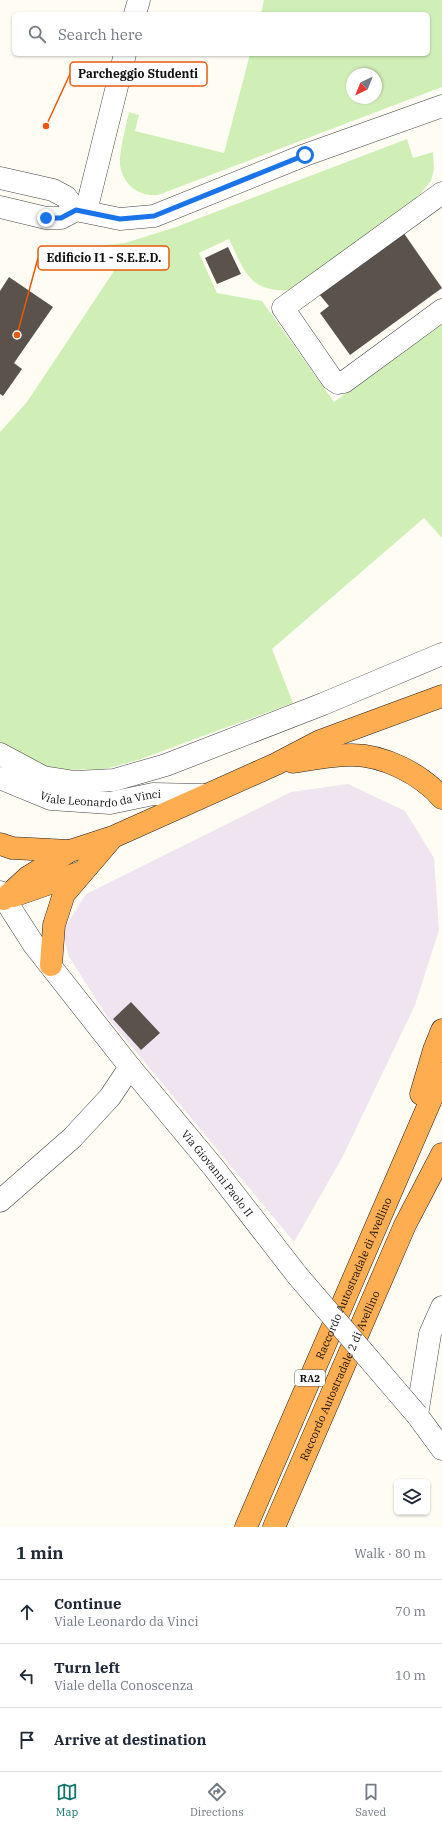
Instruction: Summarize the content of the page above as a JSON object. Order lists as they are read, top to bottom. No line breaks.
{"streets":{"highway":["Raccordo Autostradale di Avellino","Raccordo Autostradale 2 di Avellino","RA2"],"street":["Viale Leonardo da Vinci","Via Giovanni Paolo II"]},"places":["Parcheggio Studenti","Edificio I1 - S.E.E.D."],"north":"bottom left","page":{"search":"Search here","heading":["1 min","Walk · 80 m"],"list":[["Continue","Viale Leonardo da Vinci","70 m"],["Turn left","Viale della Conoscenza","10 m"],"Arrive at destination"],"nav":["Map","Directions","Saved"]}}
